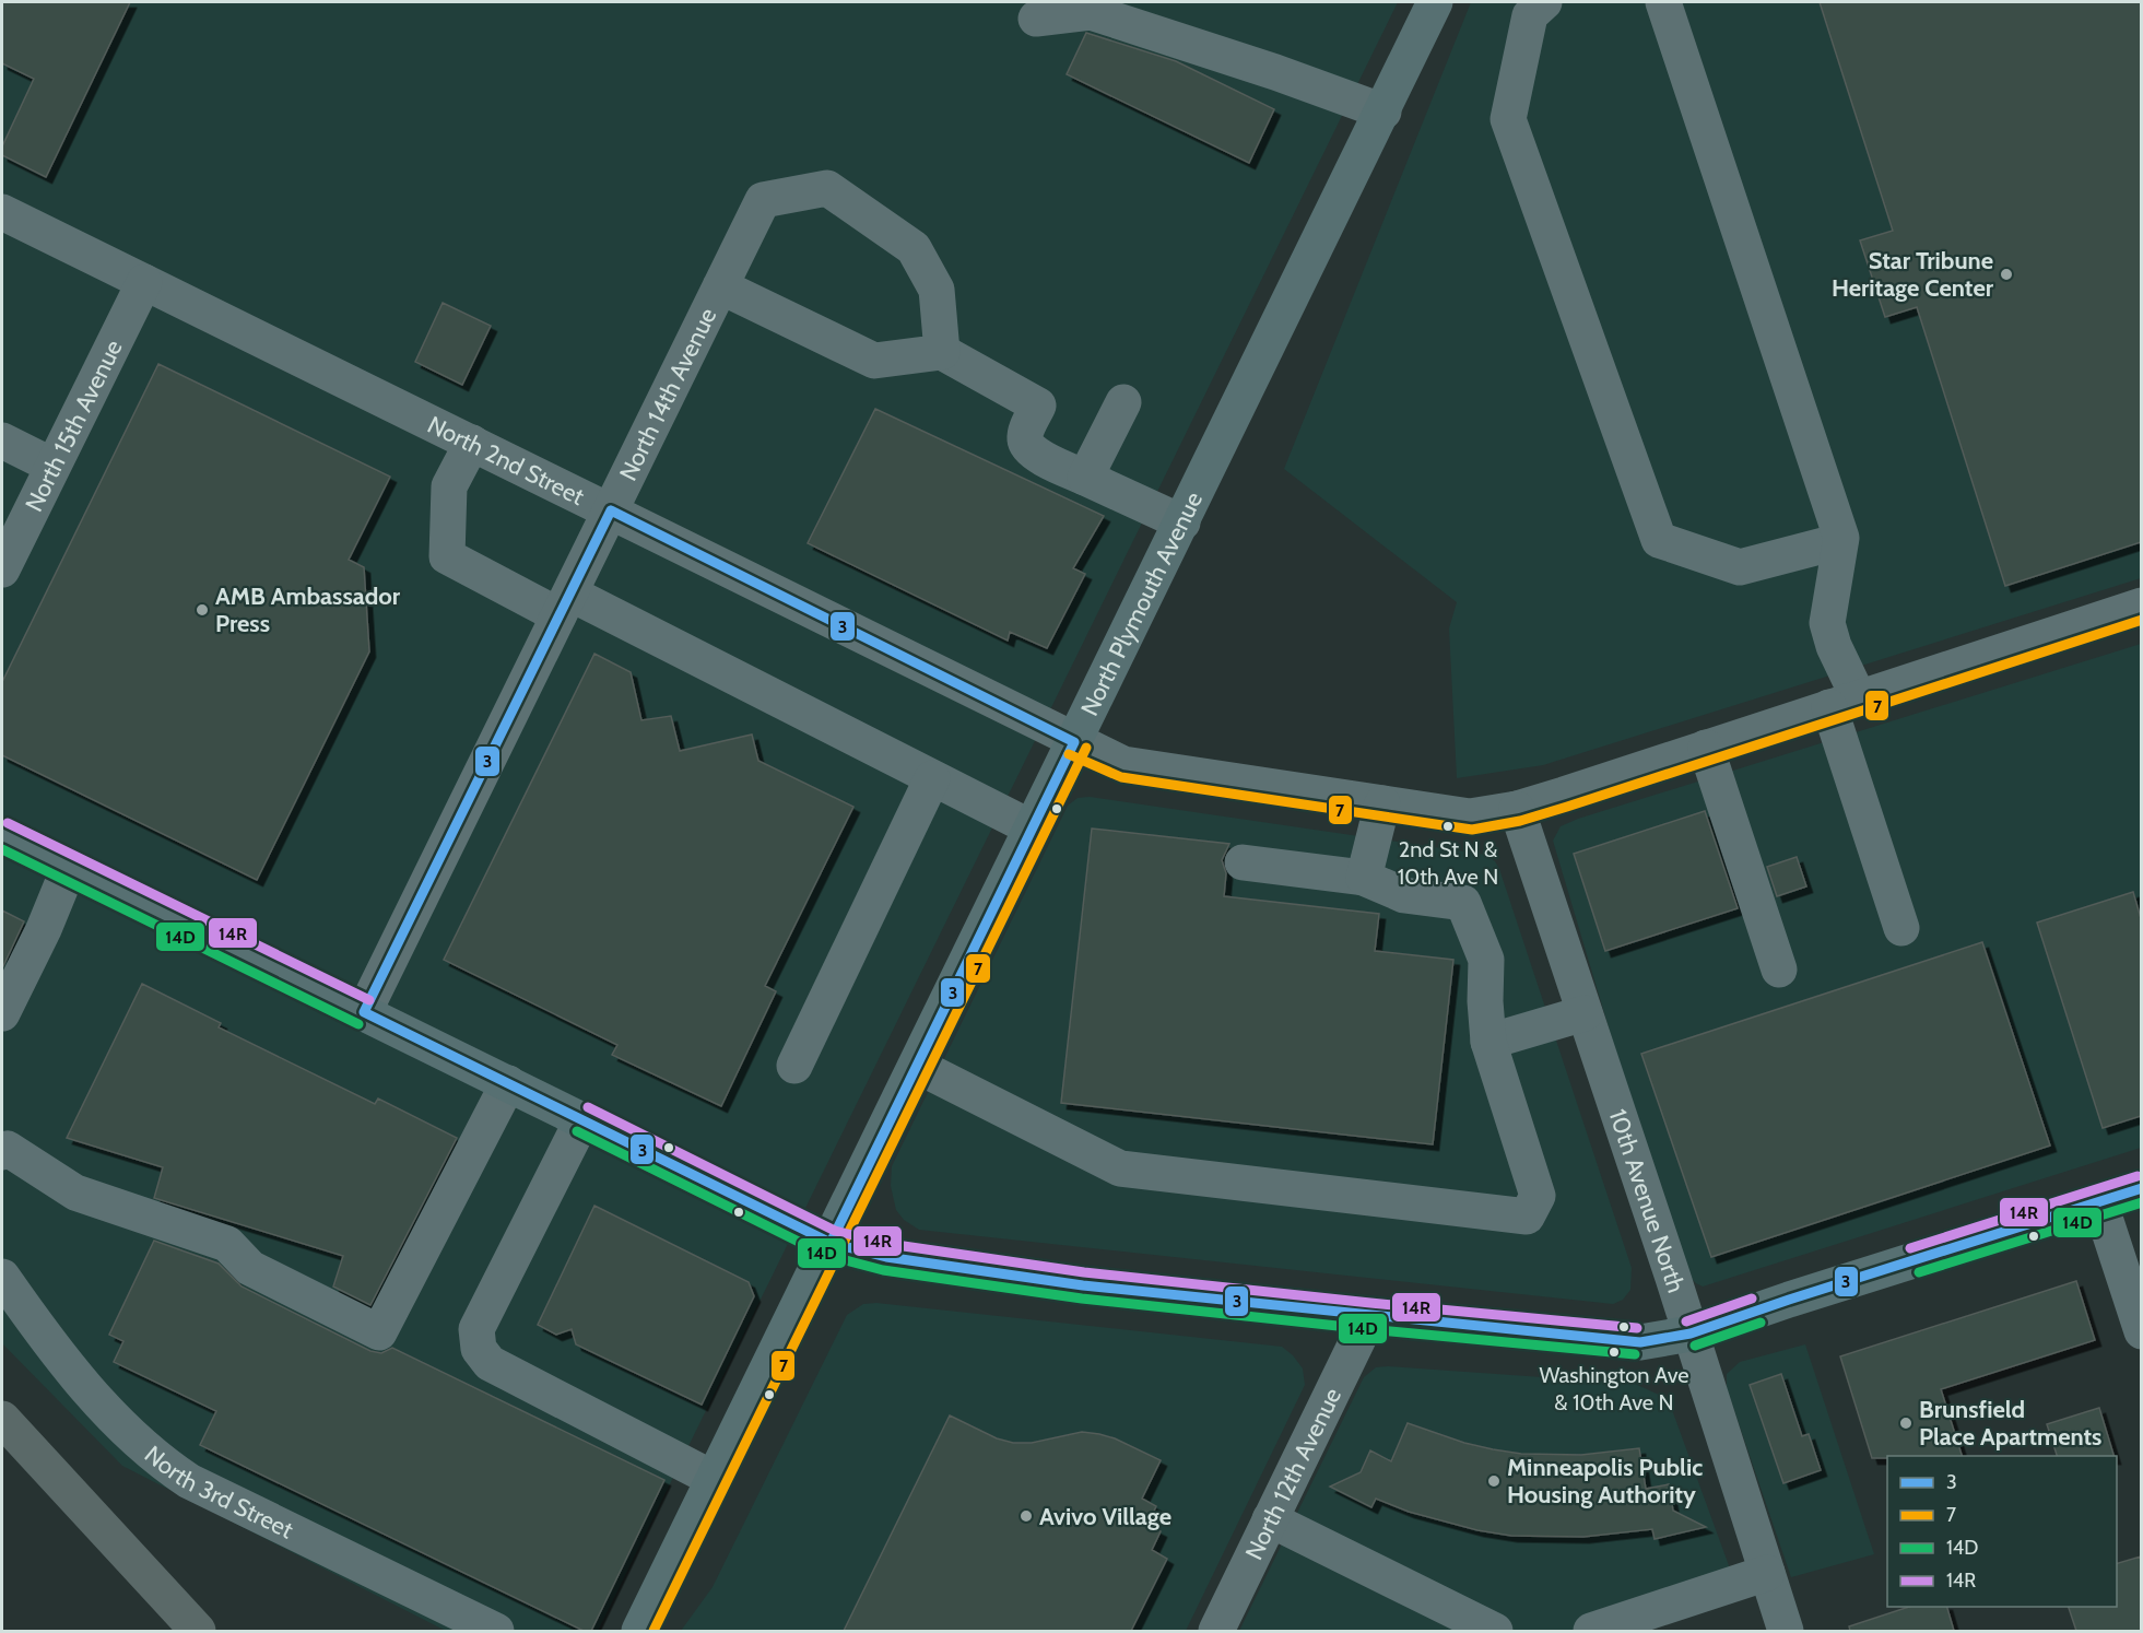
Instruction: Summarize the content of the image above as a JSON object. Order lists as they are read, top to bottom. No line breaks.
{"streets":{"main road":["North Plymouth Avenue"],"street":["North 14th Avenue","North 15th Avenue","North 2nd Street","10th Avenue North","North 12th Avenue","North 3rd Street"]},"crossings":[["North 14th Avenue","North 2nd Street"],["North 15th Avenue","North 2nd Street"],["North 2nd Street","North Plymouth Avenue"],["North 2nd Street","10th Avenue North"]],"places":["Star Tribune Heritage Center","AMB Ambassador Press","2nd St N & 10th Ave N","Washington Ave & 10th Ave N","Brunsfield Place Apartments","Minneapolis Public Housing Authority","Avivo Village"],"lines":["transit line 3","transit line 7","transit line 14R","transit line 14D"],"legend":["3","7","14D","14R"]}
